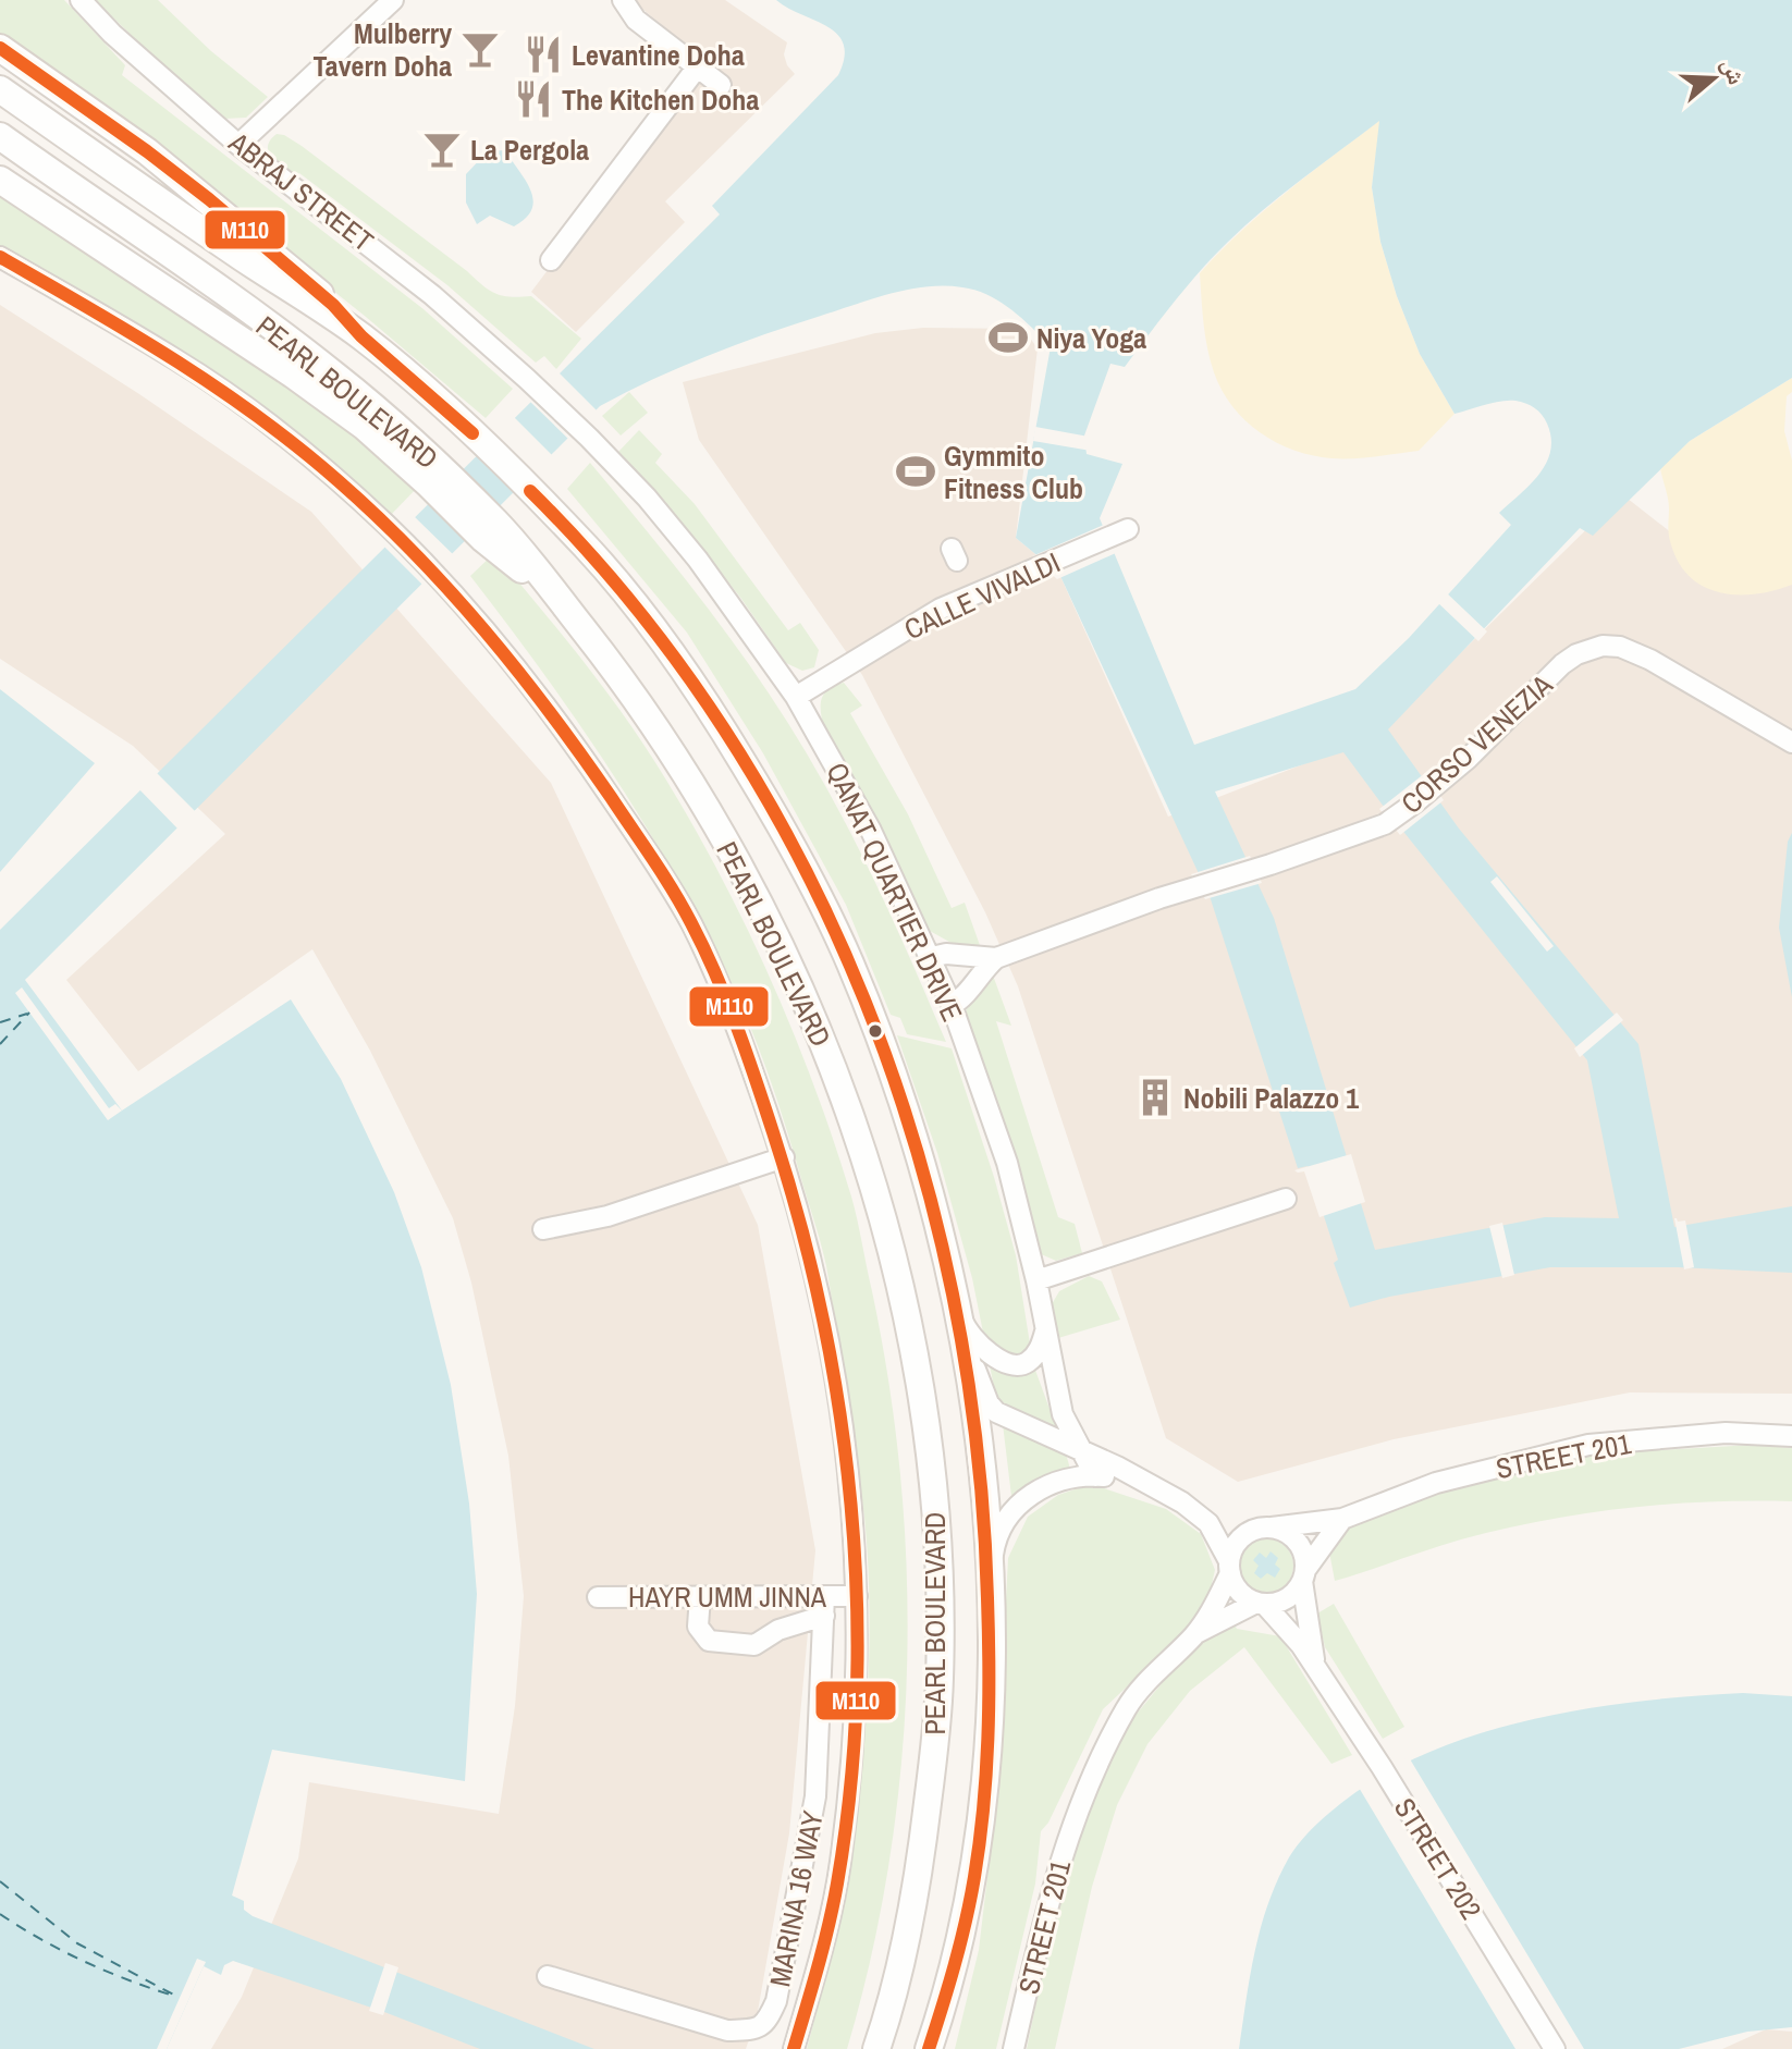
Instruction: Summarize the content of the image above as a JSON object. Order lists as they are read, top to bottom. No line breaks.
{"streets":{"main road":["PEARL BOULEVARD"],"street":["ABRAJ STREET","CALLE VIVALDI","CORSO VENEZIA","QANAT QUARTIER DRIVE","STREET 201","HAYR UMM JINNA","STREET 202","MARINA 16 WAY"]},"crossings":[["ABRAJ STREET","QANAT QUARTIER DRIVE"],["PEARL BOULEVARD","STREET 201"],["CALLE VIVALDI","QANAT QUARTIER DRIVE"],["CORSO VENEZIA","QANAT QUARTIER DRIVE"],["QANAT QUARTIER DRIVE","STREET 201"],["STREET 201","STREET 202"],["HAYR UMM JINNA","MARINA 16 WAY"]],"places":{"bar":["Mulberry Tavern Doha","La Pergola"],"restaurant":["Levantine Doha","The Kitchen Doha"],"sports":["Niya Yoga","Gymmito Fitness Club"],"building":["Nobili Palazzo 1"]},"lines":["transit line M110"],"north":"right"}
